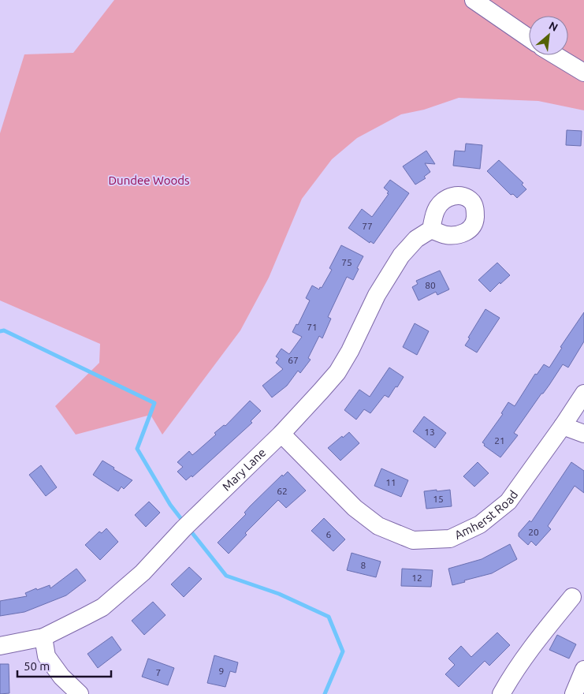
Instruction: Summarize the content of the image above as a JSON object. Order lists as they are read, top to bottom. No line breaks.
{"streets":{"street":["Mary Lane","Amherst Road"]},"crossings":[["Mary Lane","Amherst Road"]],"parks":["Dundee Woods"],"house_numbers":["77","75","80","71","67","13","21","11","62","15","20","6","8","12","9","7"],"scale_bar":"50 m","north":"top right"}
